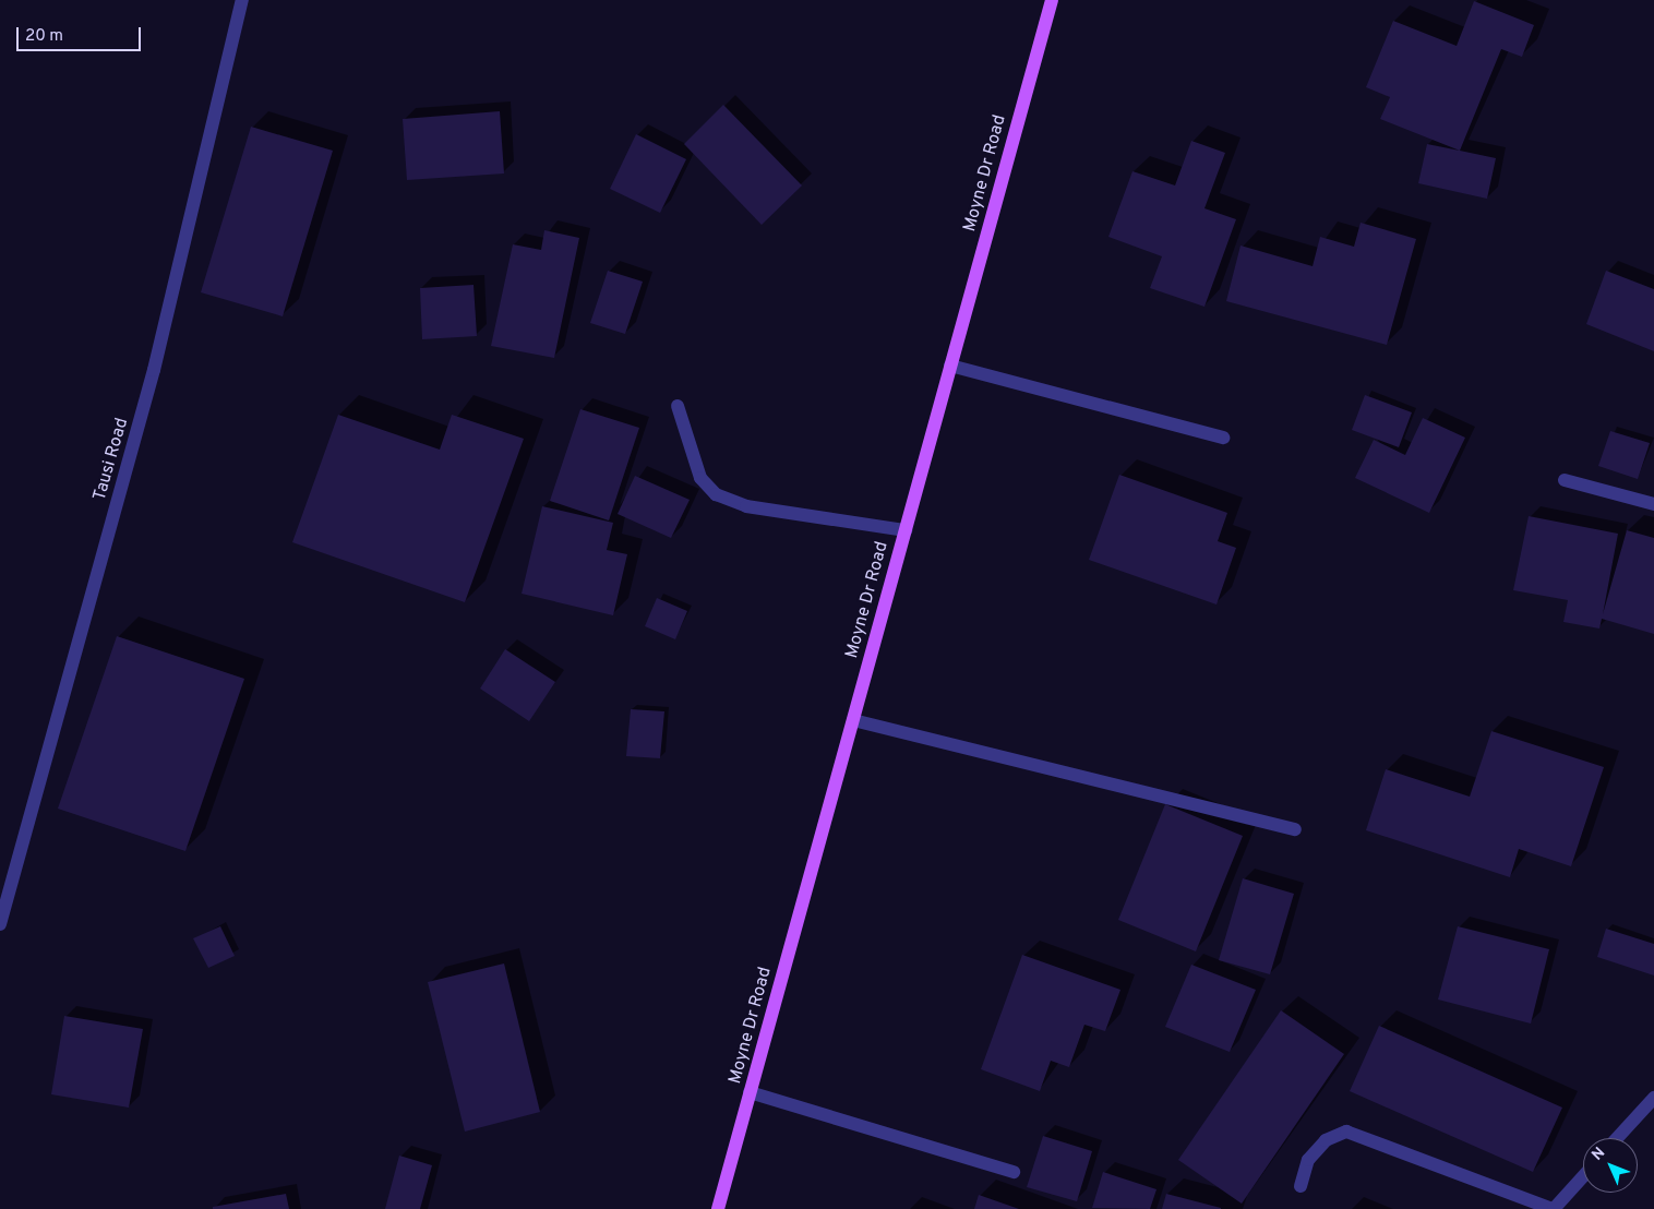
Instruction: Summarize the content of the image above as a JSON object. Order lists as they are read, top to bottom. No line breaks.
{"streets":{"main road":["Moyne Dr Road"],"street":["Tausi Road"]},"scale_bar":"20 m","north":"top left"}
